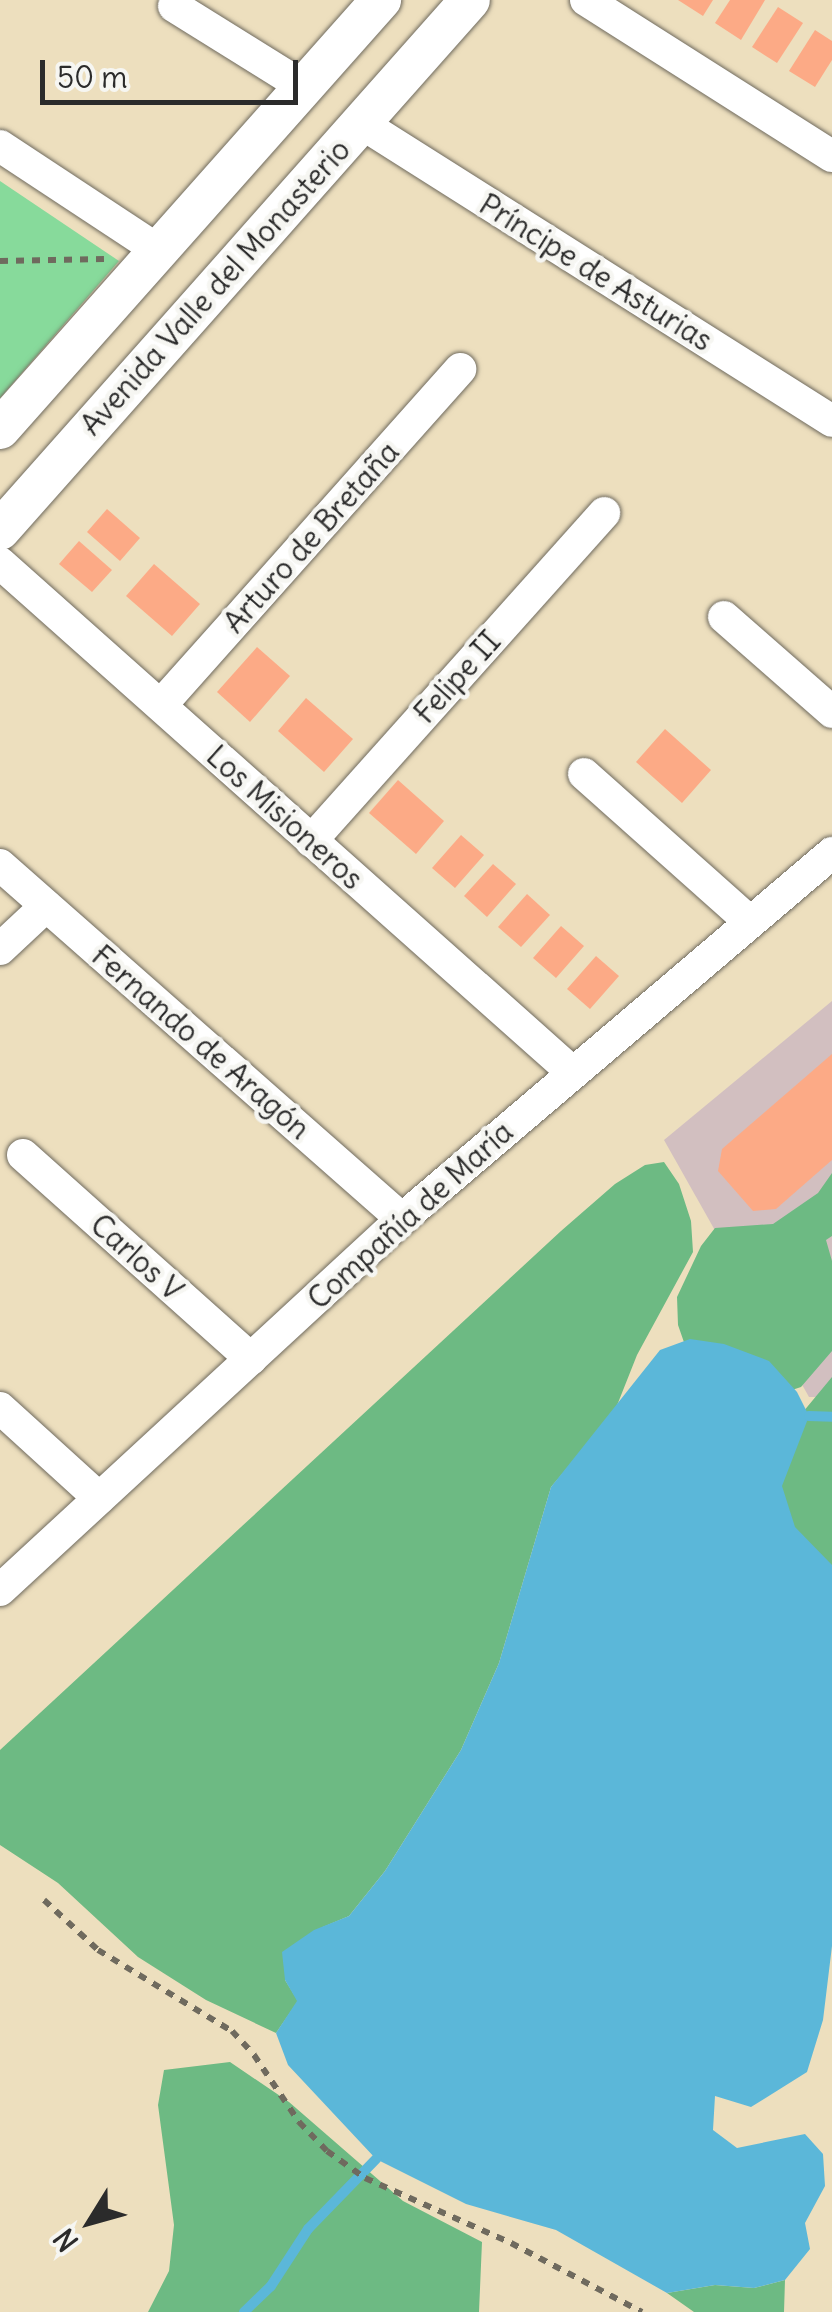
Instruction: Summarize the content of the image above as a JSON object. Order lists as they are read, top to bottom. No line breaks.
{"streets":{"street":["Príncipe de Asturias","Avenida Valle del Monasterio","Arturo de Bretaña","Felipe II","Los Misioneros","Fernando de Aragón","Compañía de María","Carlos V"]},"crossings":[["Príncipe de Asturias","Avenida Valle del Monasterio"],["Arturo de Bretaña","Los Misioneros"],["Felipe II","Los Misioneros"],["Los Misioneros","Compañía de María"],["Fernando de Aragón","Compañía de María"],["Compañía de María","Carlos V"]],"scale_bar":"50 m","north":"bottom left"}
